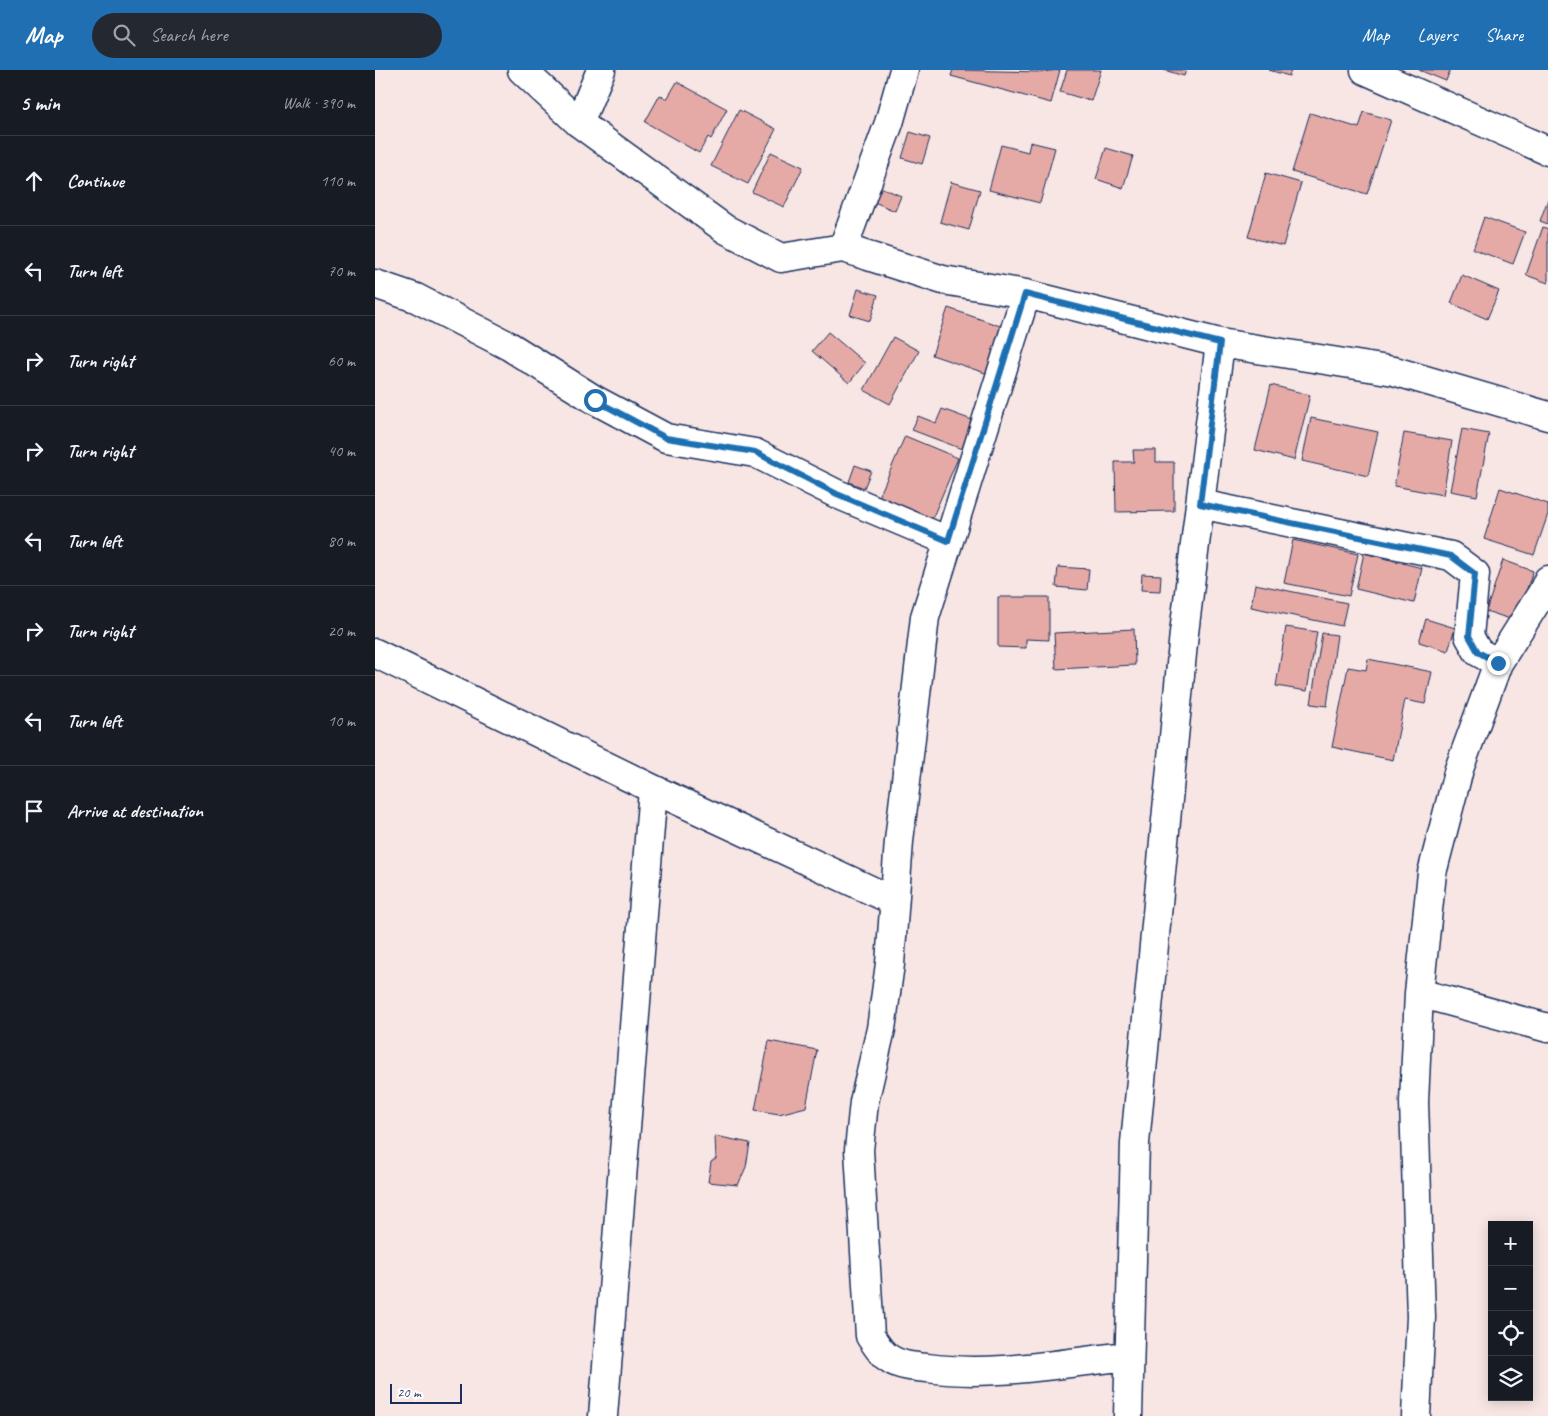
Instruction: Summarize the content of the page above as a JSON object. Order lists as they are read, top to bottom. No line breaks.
{"scale_bar":"20 m","page":{"header":"Map","search":"Search here","nav":["Map","Layers","Share"],"heading":["5 min","Walk · 390 m"],"list":[["Continue","110 m"],["Turn left","70 m"],["Turn right","60 m"],["Turn right","40 m"],["Turn left","80 m"],["Turn right","20 m"],["Turn left","10 m"],"Arrive at destination"],"map_buttons":["+","−"],"scale":"20 m"}}
